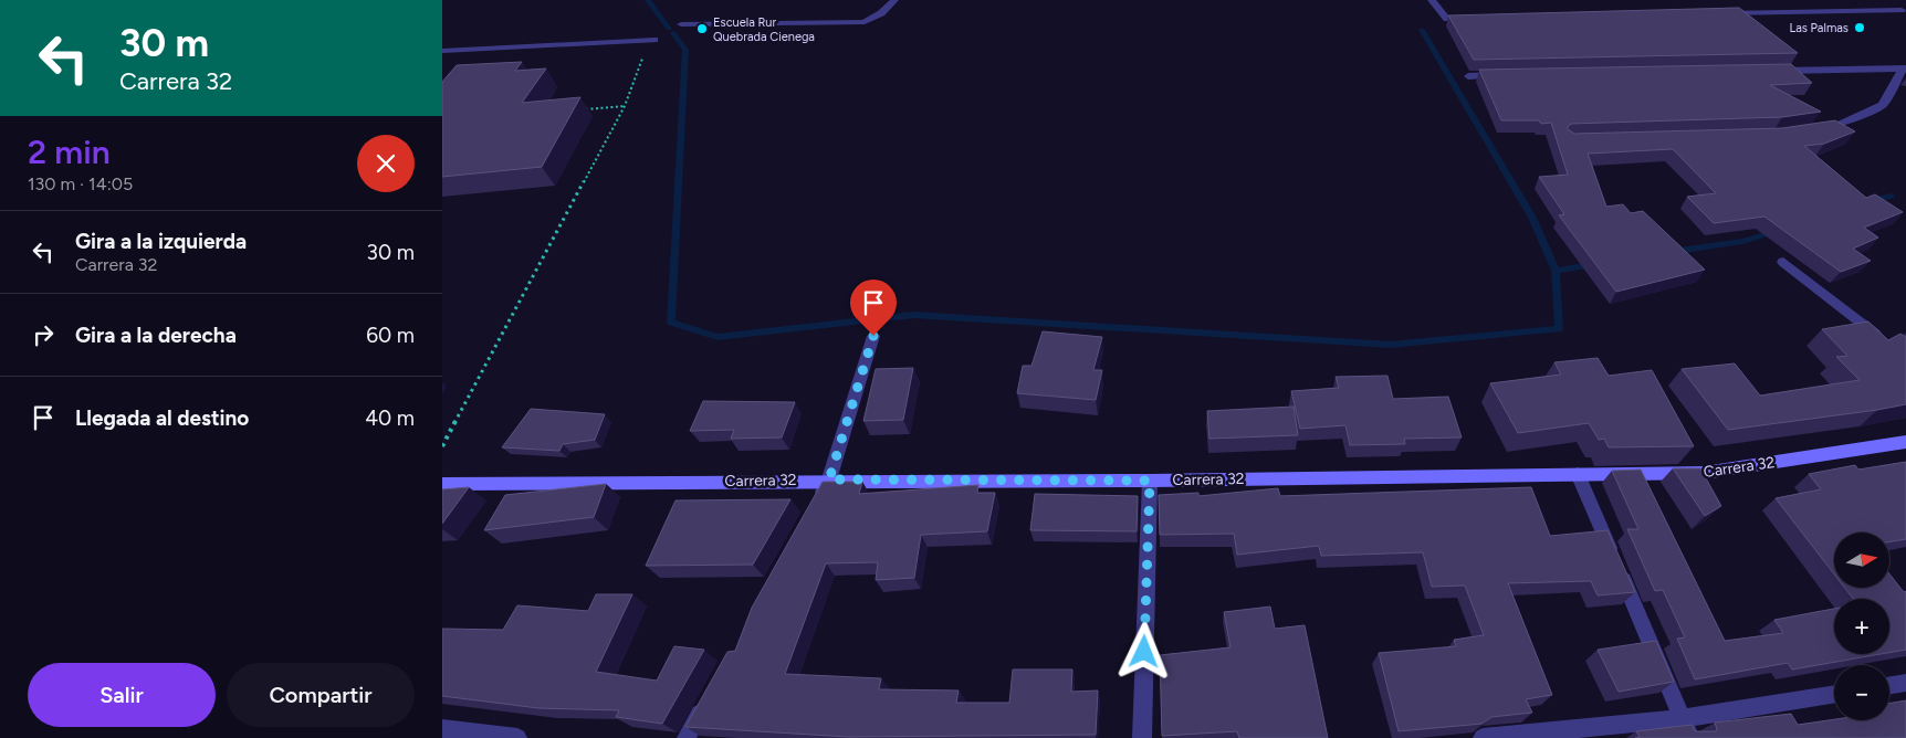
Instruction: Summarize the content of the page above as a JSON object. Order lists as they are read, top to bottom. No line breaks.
{"streets":{"main road":["Carrera 32"]},"places":["Las Palmas","Escuela Rur Quebrada Cienega"],"north":"right","page":{"turn":["30 m","Carrera 32"],"heading":["2 min","130 m · 14:05"],"list":[{"name":"Gira a la izquierda","note":"Carrera 32","value":"30 m"},{"name":"Gira a la derecha","value":"60 m"},{"name":"Llegada al destino","value":"40 m"}],"map_buttons":["+","−"],"buttons":["Salir","Compartir"]}}
